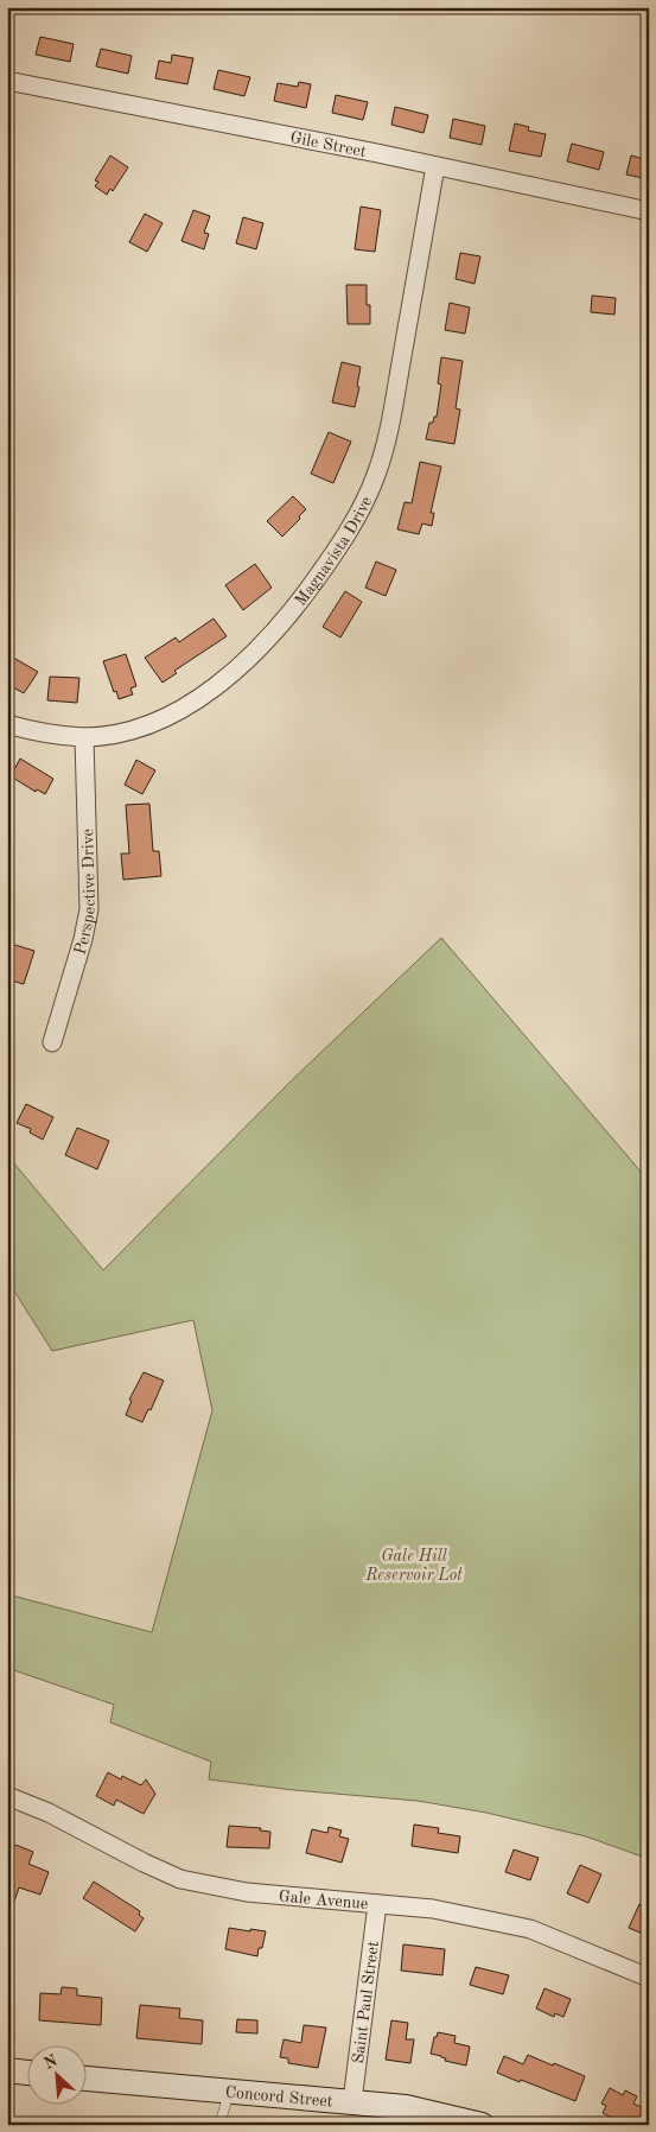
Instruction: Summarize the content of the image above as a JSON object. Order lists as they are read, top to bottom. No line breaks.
{"streets":{"main road":["Concord Street"],"street":["Gile Street","Magnavista Drive","Perspective Drive","Gale Avenue","Saint Paul Street"]},"crossings":[["Gile Street","Magnavista Drive"],["Magnavista Drive","Perspective Drive"],["Gale Avenue","Saint Paul Street"],["Saint Paul Street","Concord Street"]],"parks":["Gale Hill Reservoir Lot"],"north":"top left"}
